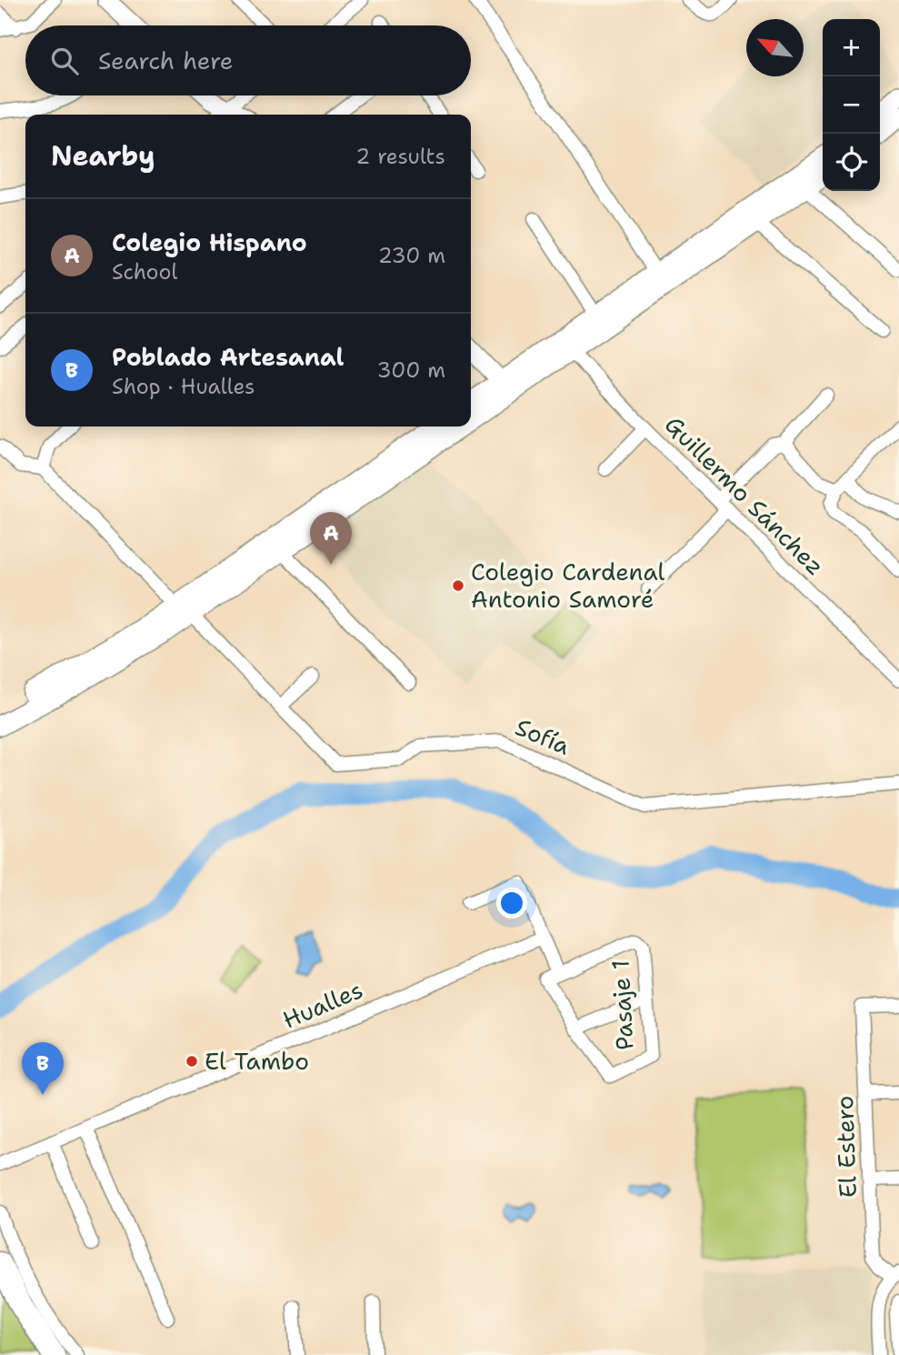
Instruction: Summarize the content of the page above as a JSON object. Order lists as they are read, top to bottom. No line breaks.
{"streets":{"street":["Guillermo Sánchez","Sofía","Hualles","Pasaje 1","El Estero"]},"places":["Colegio Cardenal Antonio Samoré","El Tambo"],"north":"top left","page":{"map_buttons":["+","−"],"search":"Search here","heading":["Nearby","2 results"],"list":[{"mark":"A","name":"Colegio Hispano","note":"School","value":"230 m"},{"mark":"B","name":"Poblado Artesanal","note":"Shop · Hualles","value":"300 m"}],"pins":["A","B"]}}
